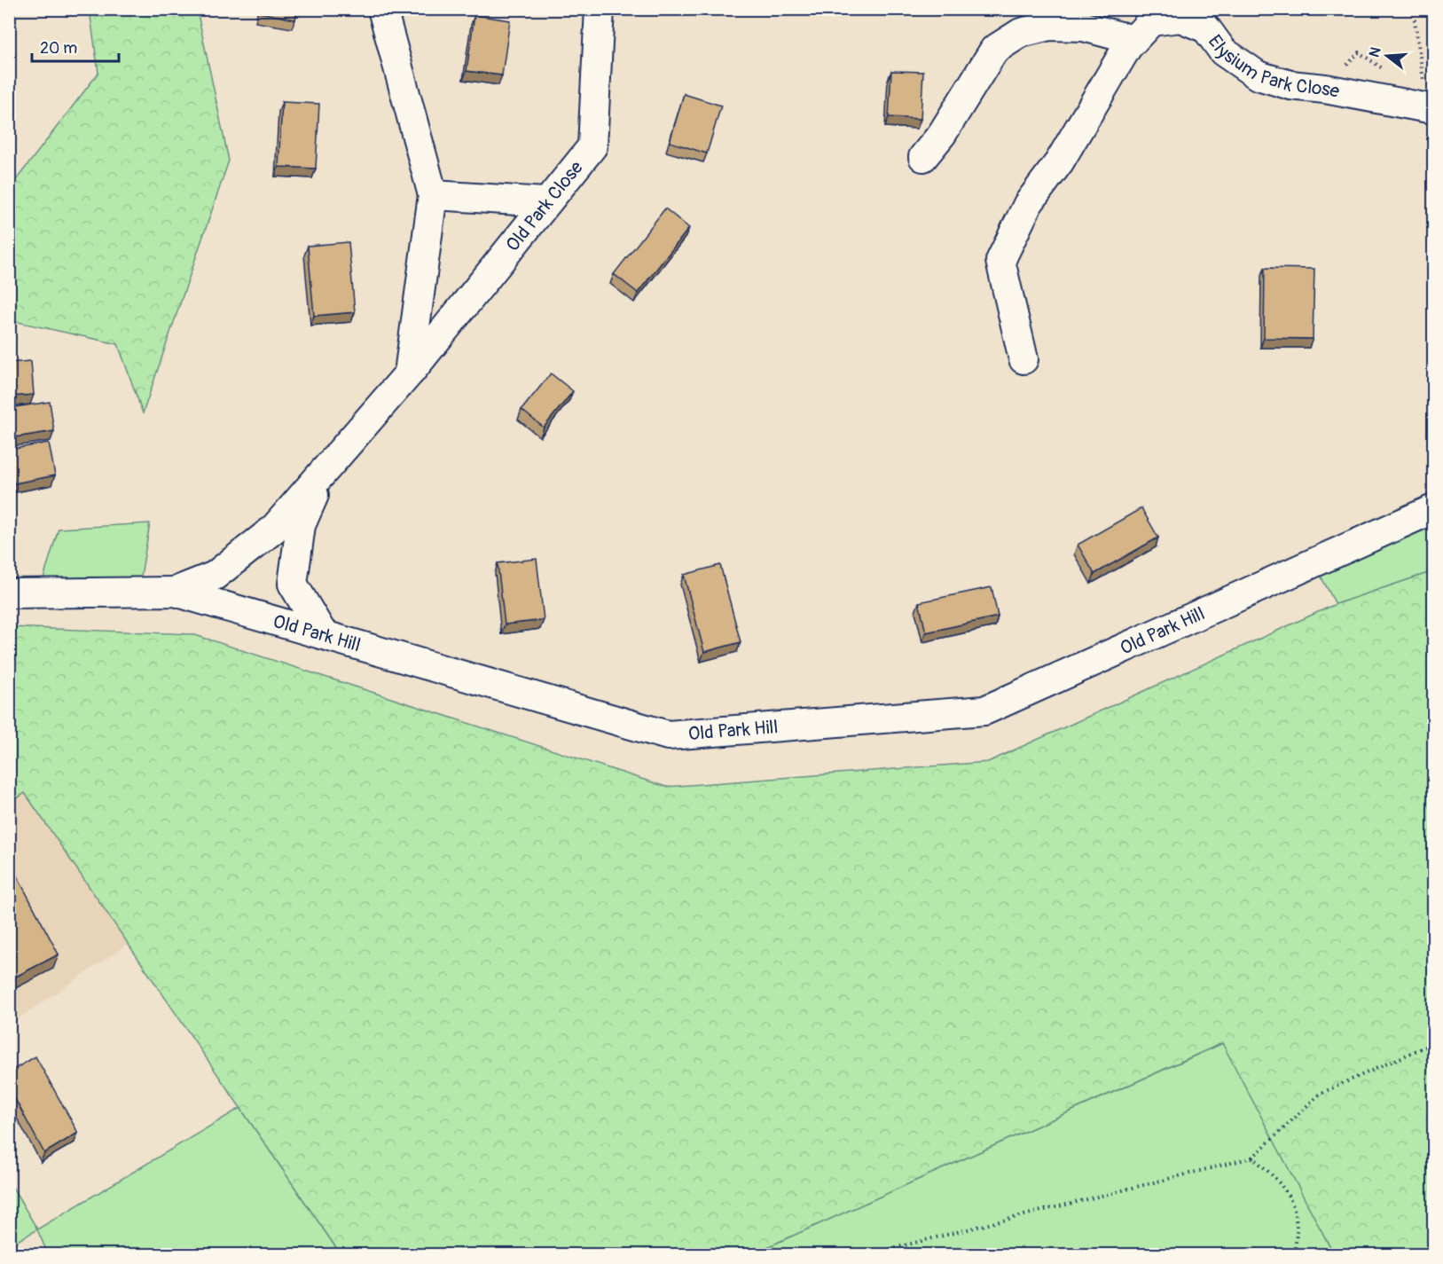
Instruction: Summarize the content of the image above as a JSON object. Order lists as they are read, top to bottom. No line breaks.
{"streets":{"street":["Elysium Park Close","Old Park Close","Old Park Hill"]},"crossings":[["Old Park Close","Old Park Hill"]],"scale_bar":"20 m","north":"left"}
